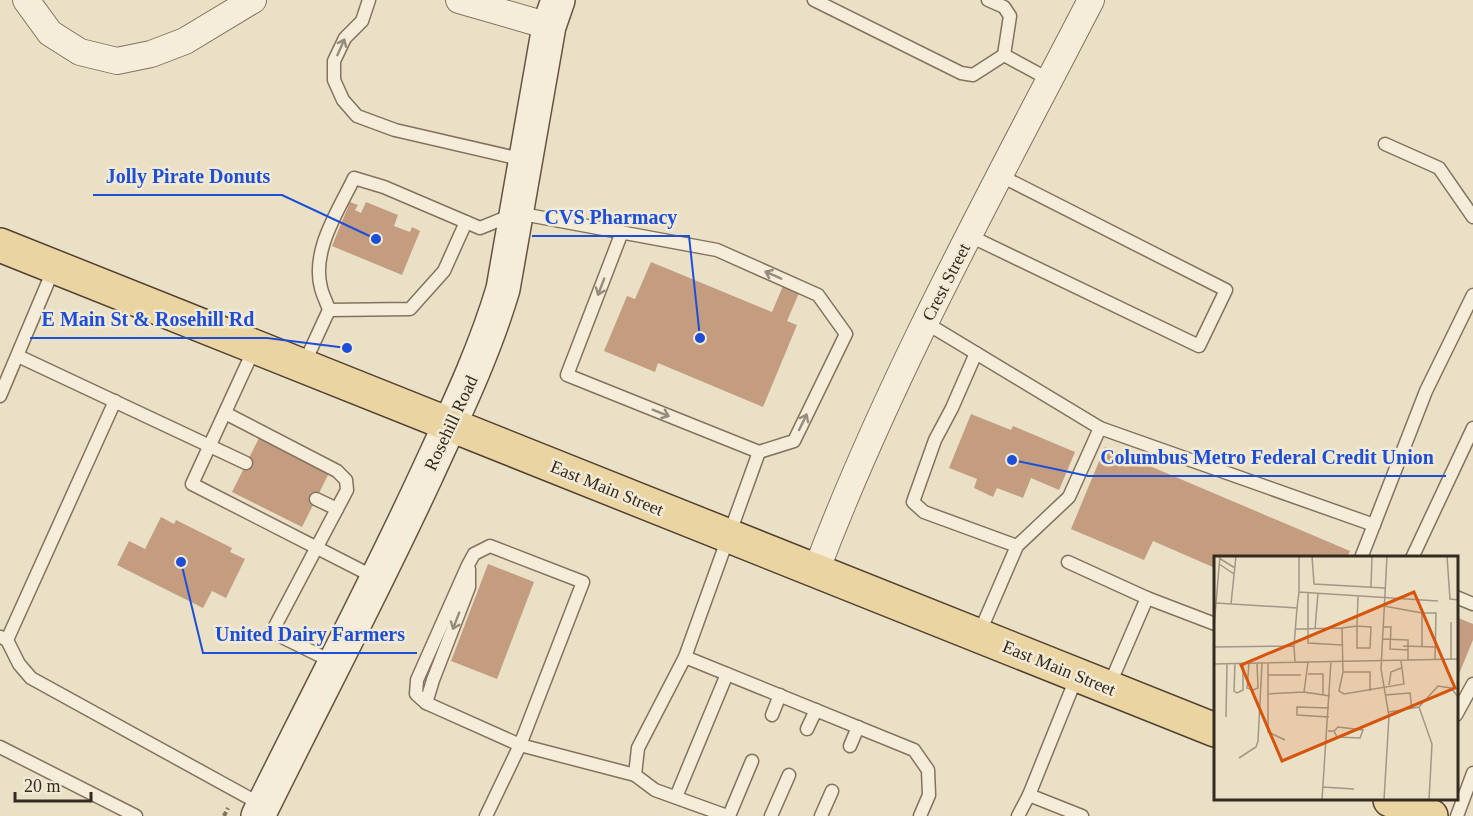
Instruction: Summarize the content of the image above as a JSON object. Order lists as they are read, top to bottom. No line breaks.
{"streets":{"main road":["East Main Street"],"street":["Crest Street","Rosehill Road"]},"crossings":[["Crest Street","East Main Street"],["Rosehill Road","East Main Street"]],"places":["Jolly Pirate Donuts","CVS Pharmacy","E Main St & Rosehill Rd","Columbus Metro Federal Credit Union","United Dairy Farmers"],"scale_bar":"20 m"}
